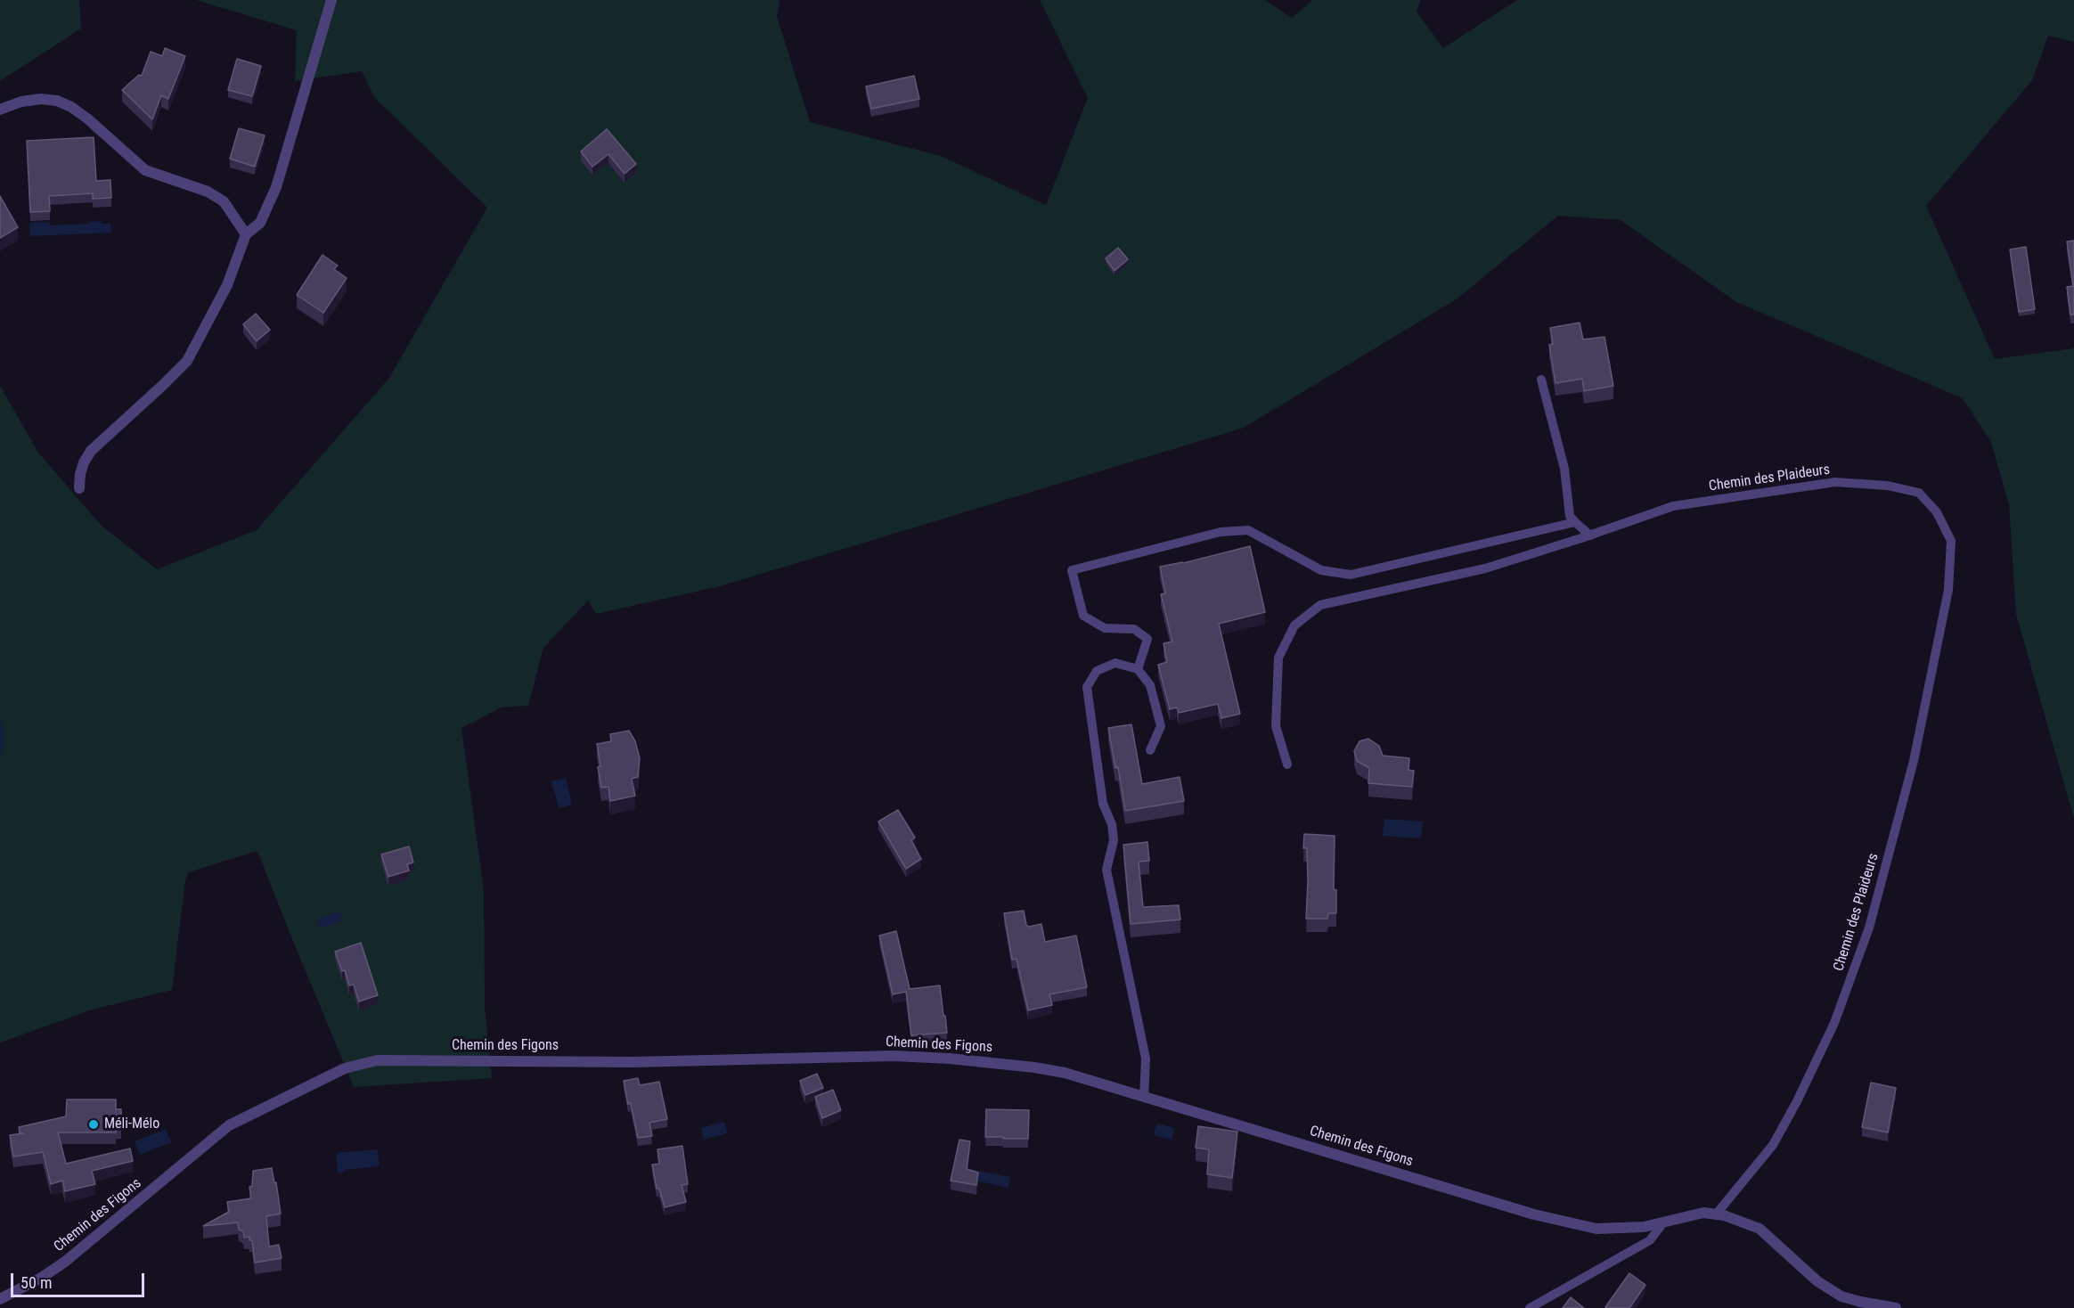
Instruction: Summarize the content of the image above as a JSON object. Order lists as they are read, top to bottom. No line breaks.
{"streets":{"street":["Chemin des Figons"],"lane":["Chemin des Plaideurs"]},"crossings":[["Chemin des Plaideurs","Chemin des Figons"]],"places":["Méli-Mélo"],"scale_bar":"50 m"}
